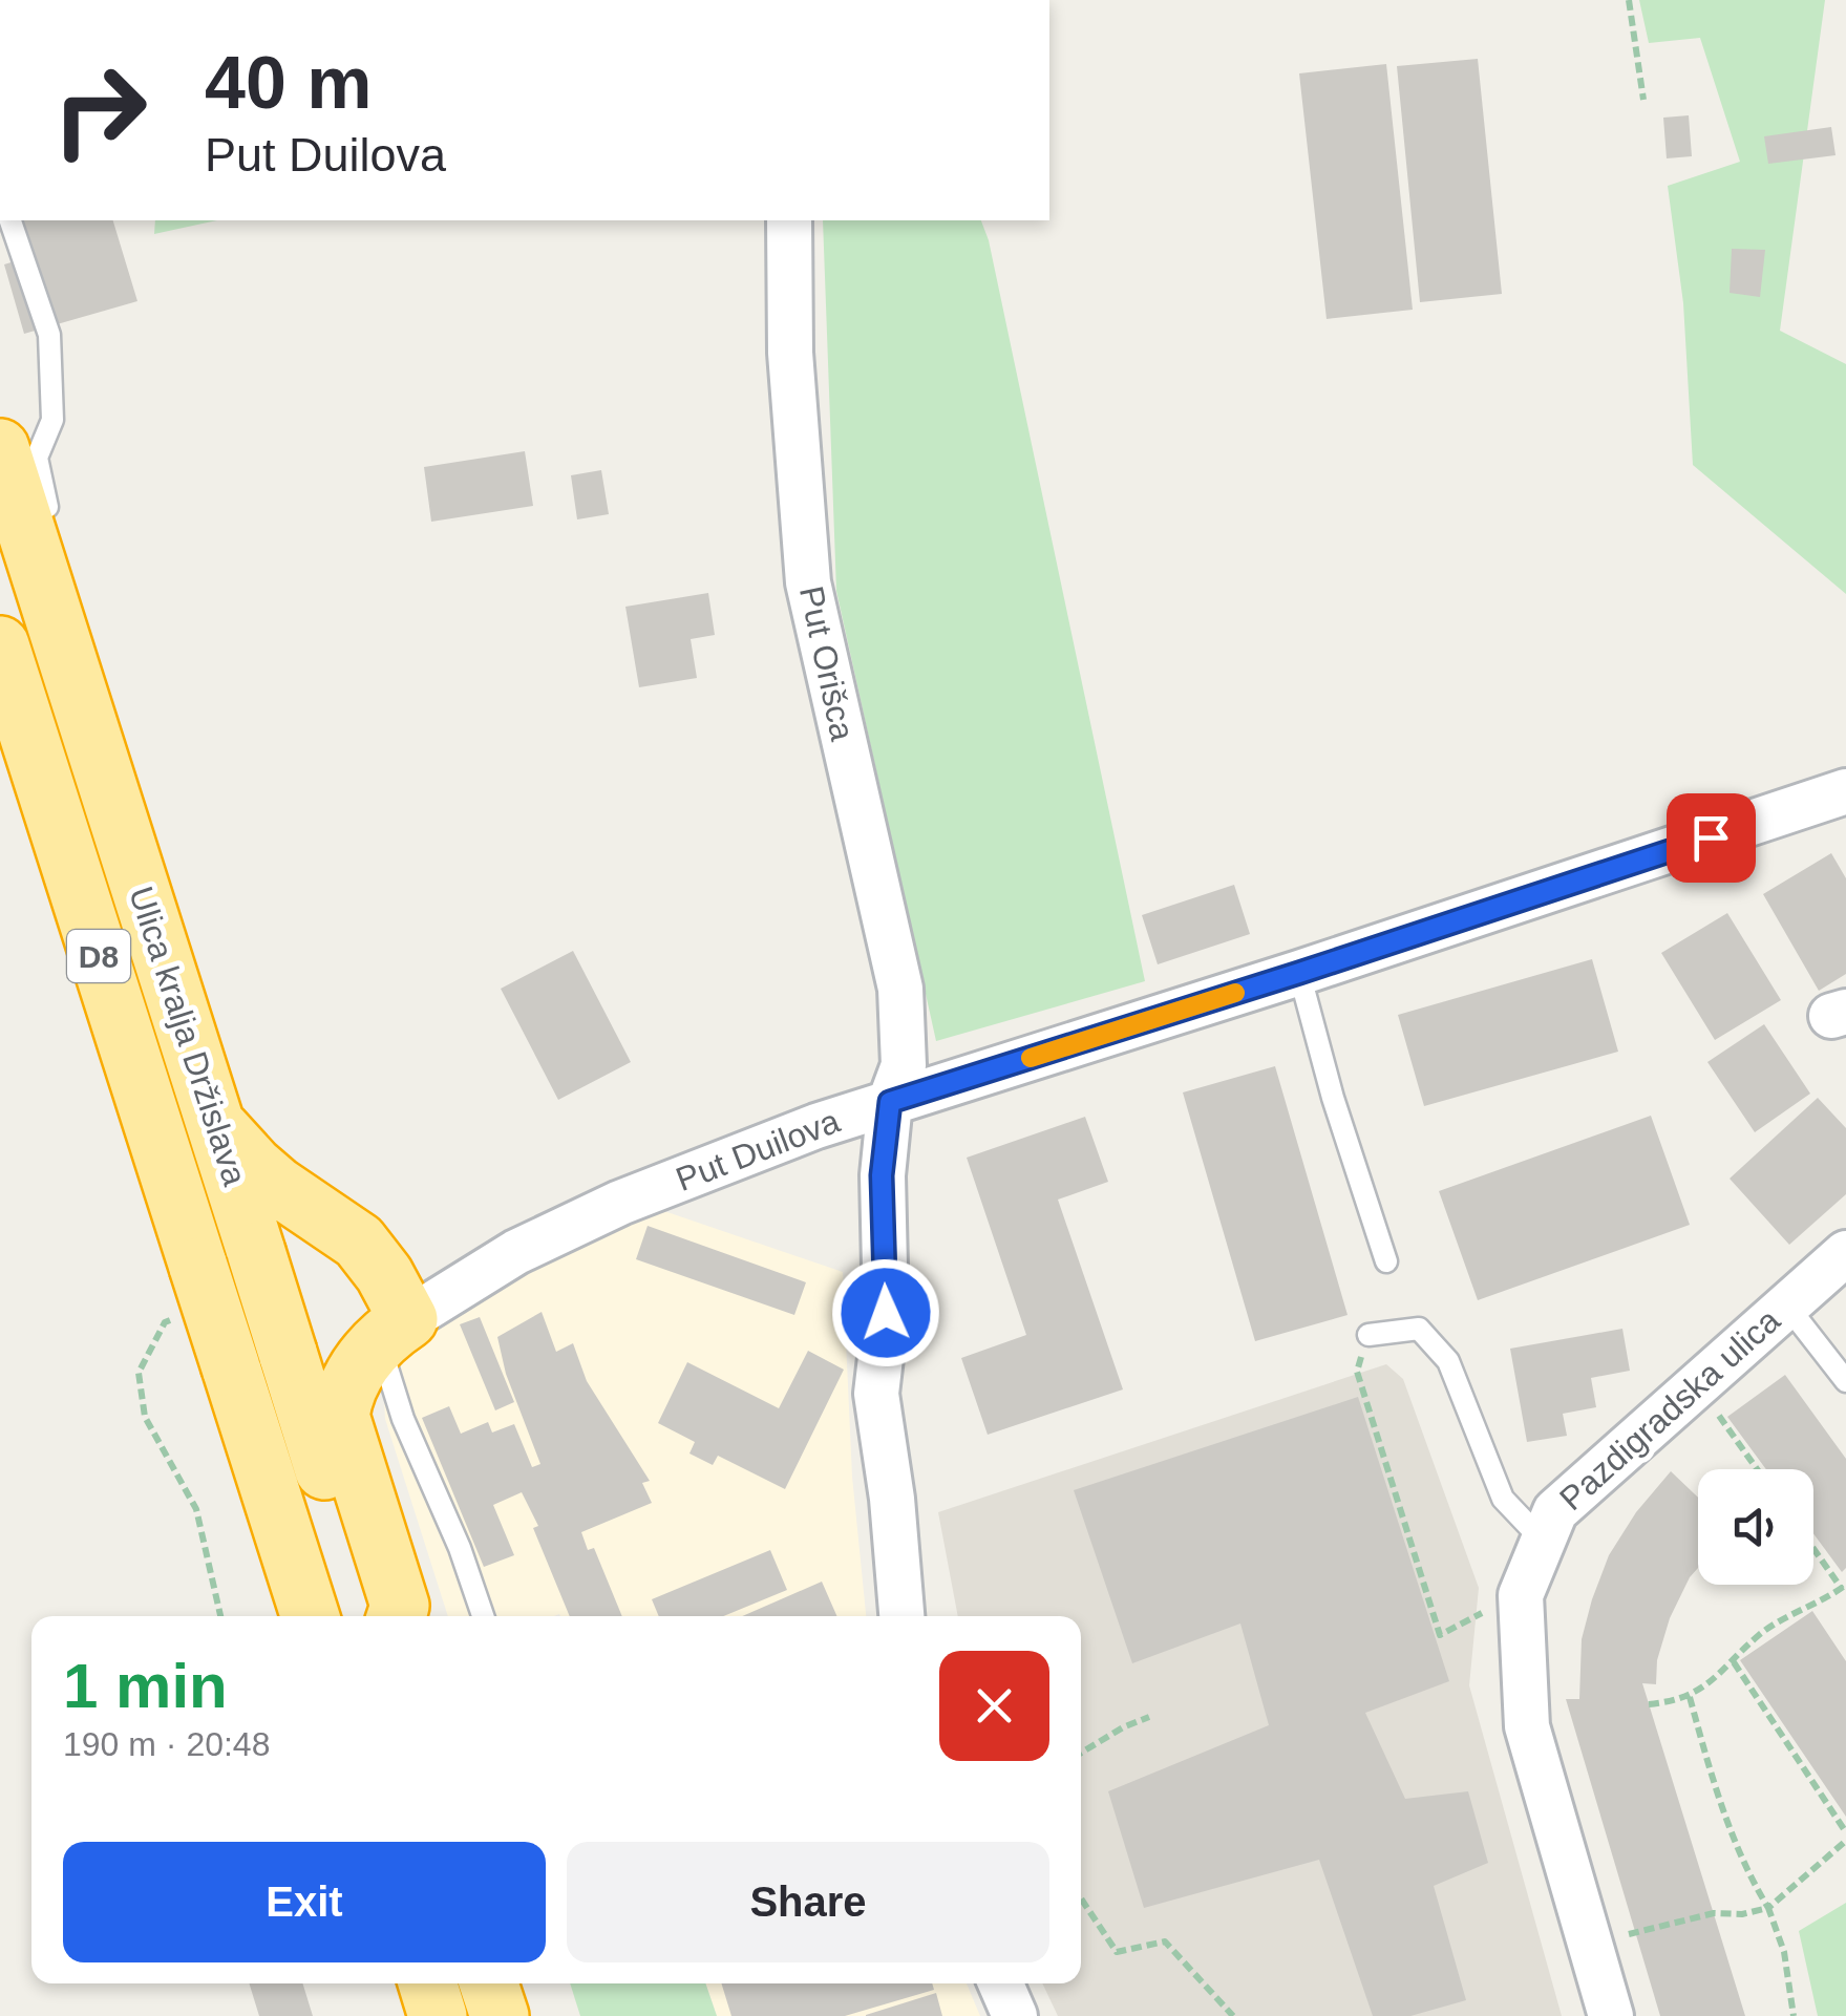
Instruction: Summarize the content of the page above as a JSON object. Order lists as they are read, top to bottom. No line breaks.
{"streets":{"highway":["D8","Ulica kralja Držislava"],"street":["Put Orišca","Put Duilova","Pazdigradska ulica"]},"crossings":[["Put Orišca","Put Duilova"]],"page":{"turn":["40 m","Put Duilova"],"heading":["1 min","190 m · 20:48"],"buttons":["Exit","Share"]}}
